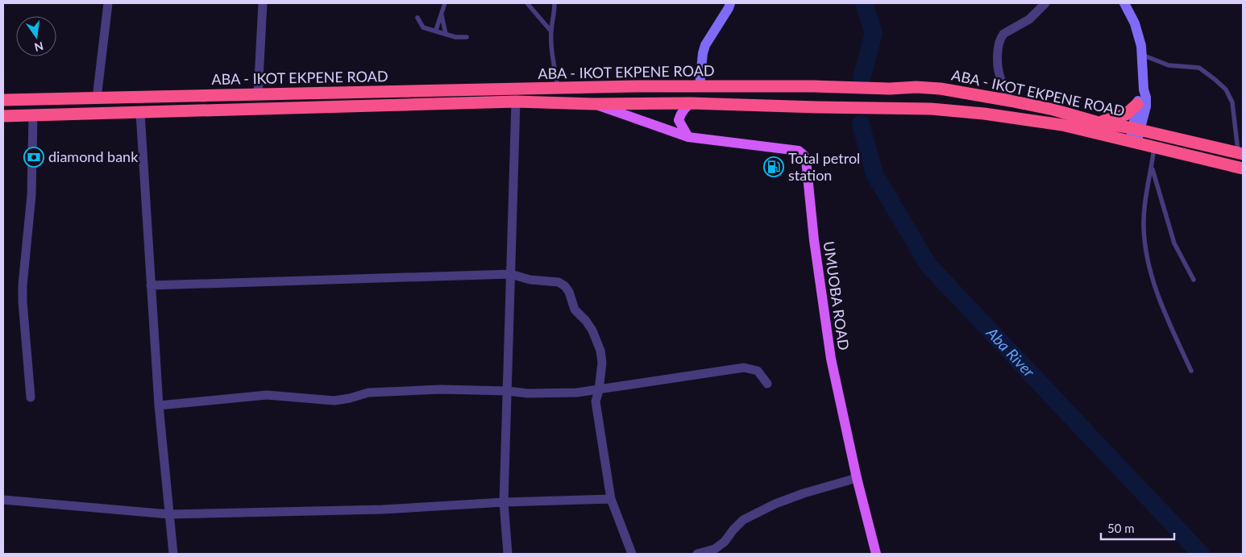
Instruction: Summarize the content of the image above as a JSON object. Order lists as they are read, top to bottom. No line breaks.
{"streets":{"highway":["ABA - IKOT EKPENE ROAD"],"main road":["UMUOBA ROAD"]},"crossings":[["ABA - IKOT EKPENE ROAD","UMUOBA ROAD"]],"water":["Aba River"],"places":{"bank":["diamond bank"],"fuel station":["Total petrol station"]},"scale_bar":"50 m","north":"bottom"}
